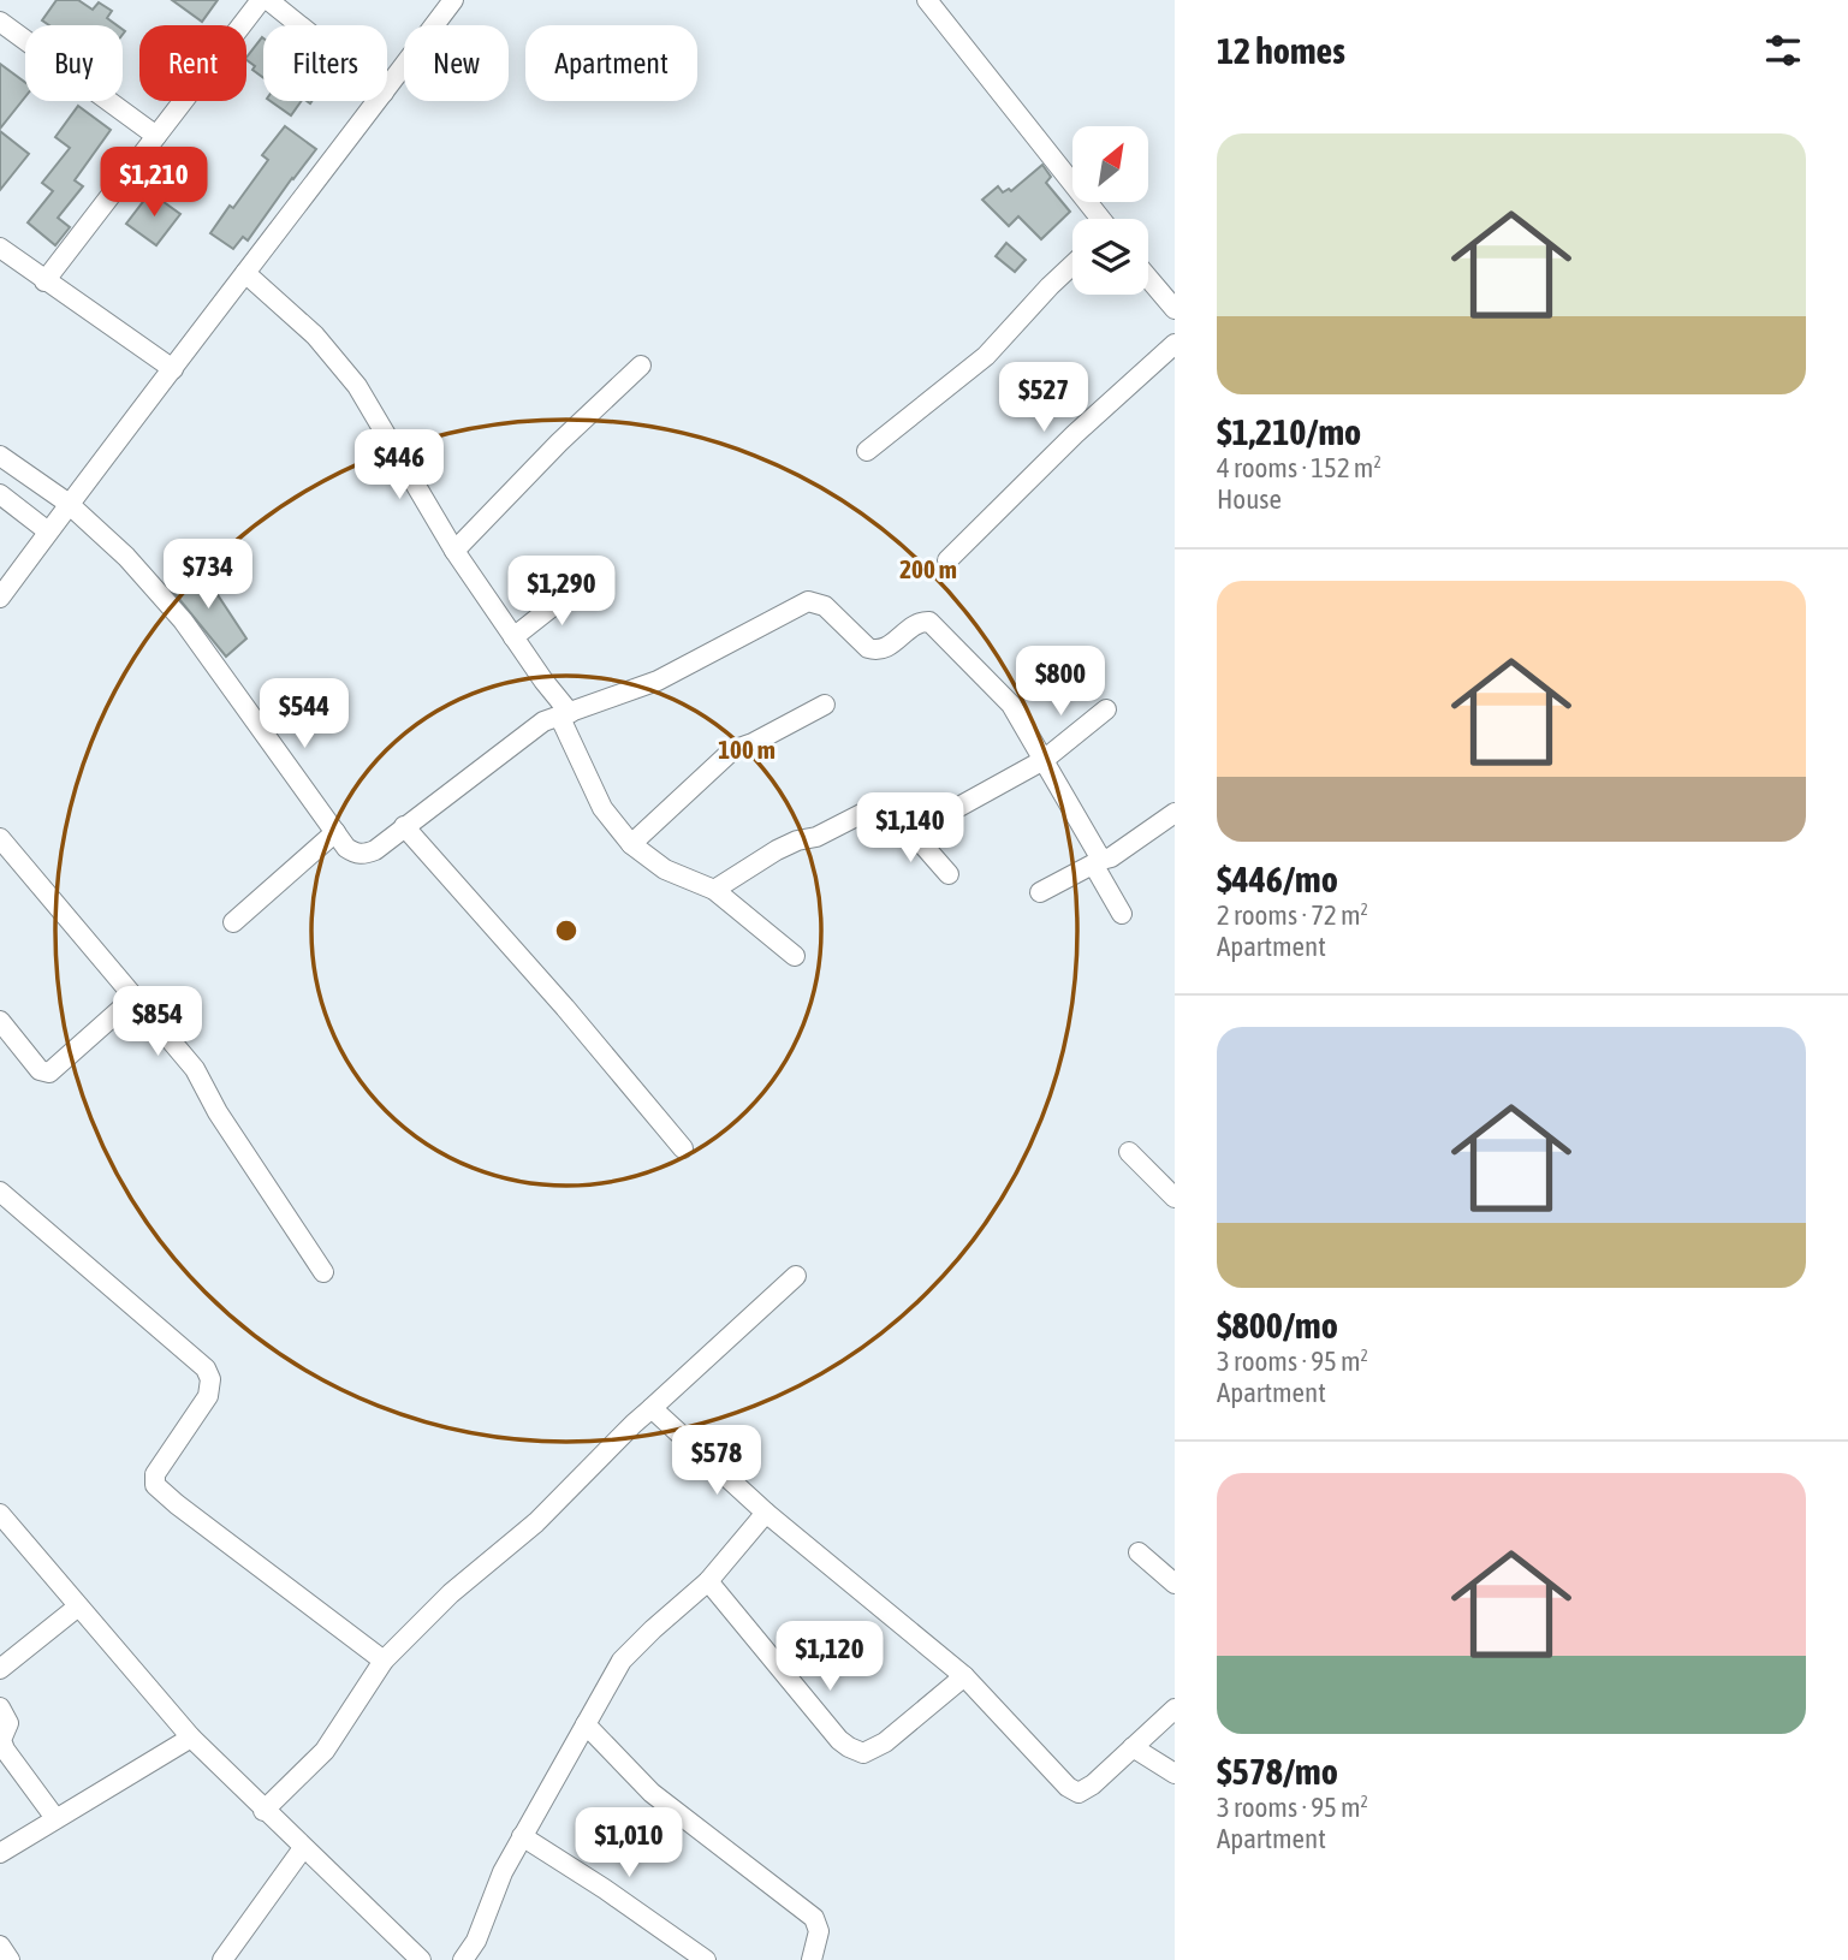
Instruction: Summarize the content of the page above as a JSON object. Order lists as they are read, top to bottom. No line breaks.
{"north":"top right","page":{"heading":"12 homes","chip":["Buy","Rent","Filters","New","Apartment"],"list":[{"name":"$1,210/mo","note":"4 rooms · 152 m² · House"},{"name":"$446/mo","note":"2 rooms · 72 m² · Apartment"},{"name":"$800/mo","note":"3 rooms · 95 m² · Apartment"},{"name":"$578/mo","note":"3 rooms · 95 m² · Apartment"}],"price":["$1,210","$527","$446","$734","$1,290","$800","$544","$1,140","$854","$578","$1,120","$1,010"]},"rings":["200 m","100 m"]}
